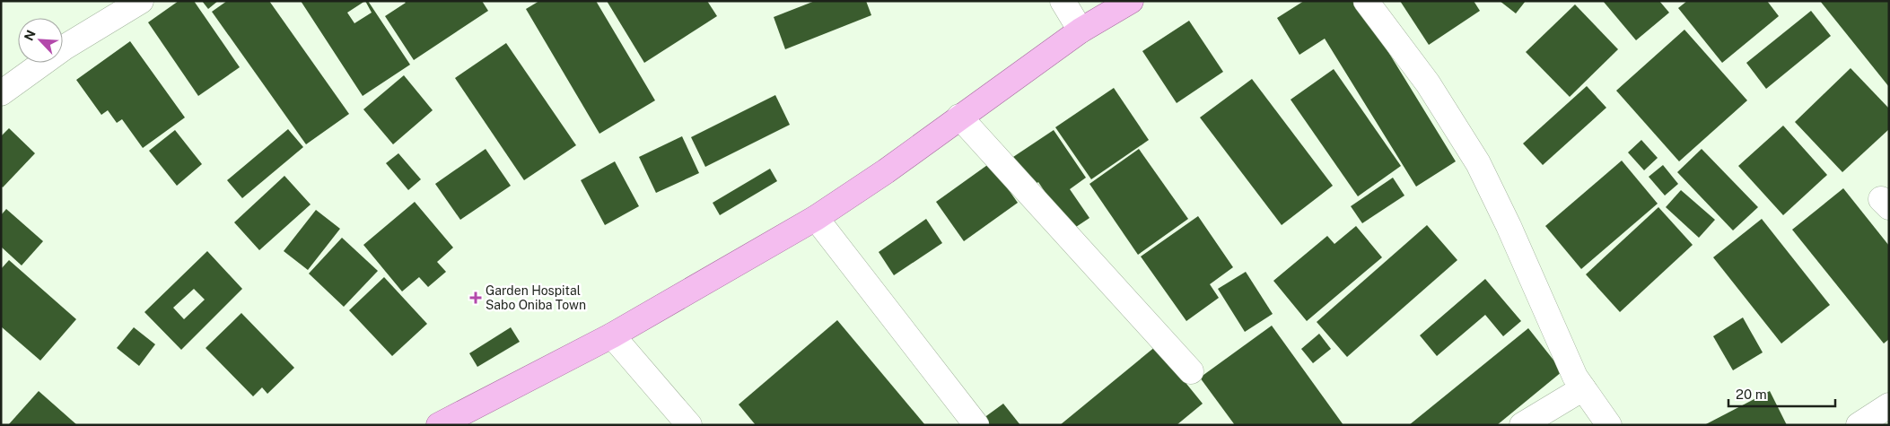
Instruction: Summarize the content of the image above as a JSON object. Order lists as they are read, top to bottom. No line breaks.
{"places":{"health":["Garden Hospital Sabo Oniba Town"]},"scale_bar":"20 m","north":"top left"}
